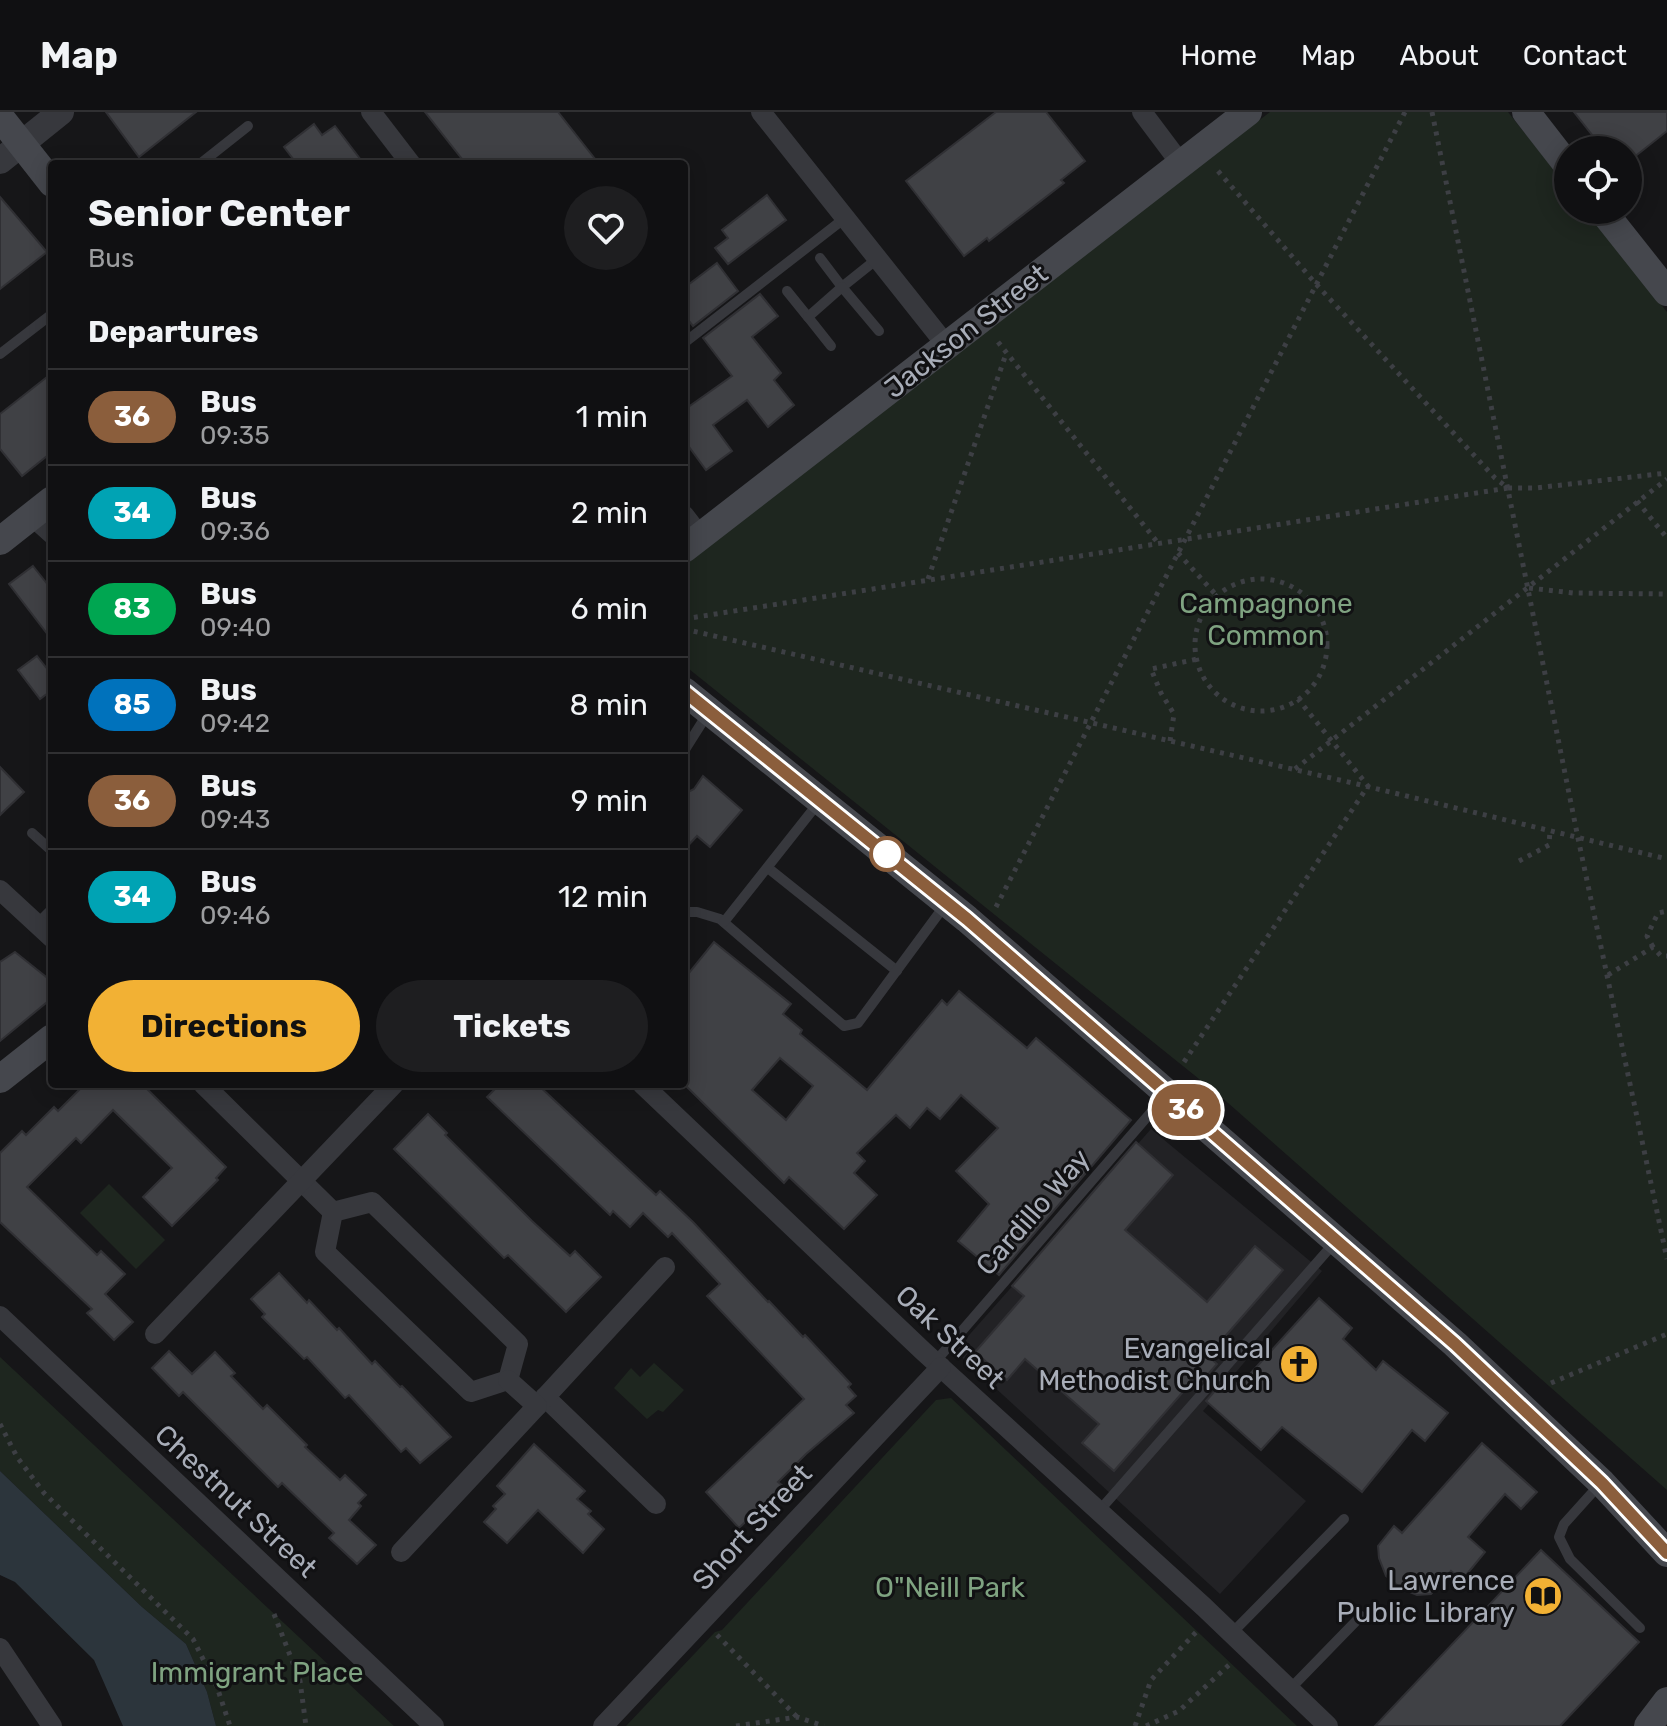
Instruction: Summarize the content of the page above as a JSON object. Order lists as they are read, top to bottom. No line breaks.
{"streets":{"main road":["Jackson Street"],"street":["Oak Street","Chestnut Street","Short Street"],"lane":["Cardillo Way"]},"crossings":[["Cardillo Way","Oak Street"],["Cardillo Way","Short Street"],["Oak Street","Short Street"]],"parks":["Campagnone Common","O\"Neill Park","Immigrant Place"],"places":{"church":["Evangelical Methodist Church"],"library":["Lawrence Public Library"]},"lines":["bus line 36"],"page":{"header":"Map","nav":["Home","Map","About","Contact"],"on_map":"36","heading":[["Senior Center","Bus"],"Departures"],"list":[{"mark":"36","name":"Bus","note":"09:35","value":"1 min"},{"mark":"34","name":"Bus","note":"09:36","value":"2 min"},{"mark":"83","name":"Bus","note":"09:40","value":"6 min"},{"mark":"85","name":"Bus","note":"09:42","value":"8 min"},{"mark":"36","name":"Bus","note":"09:43","value":"9 min"},{"mark":"34","name":"Bus","note":"09:46","value":"12 min"}],"buttons":["Directions","Tickets"]}}
